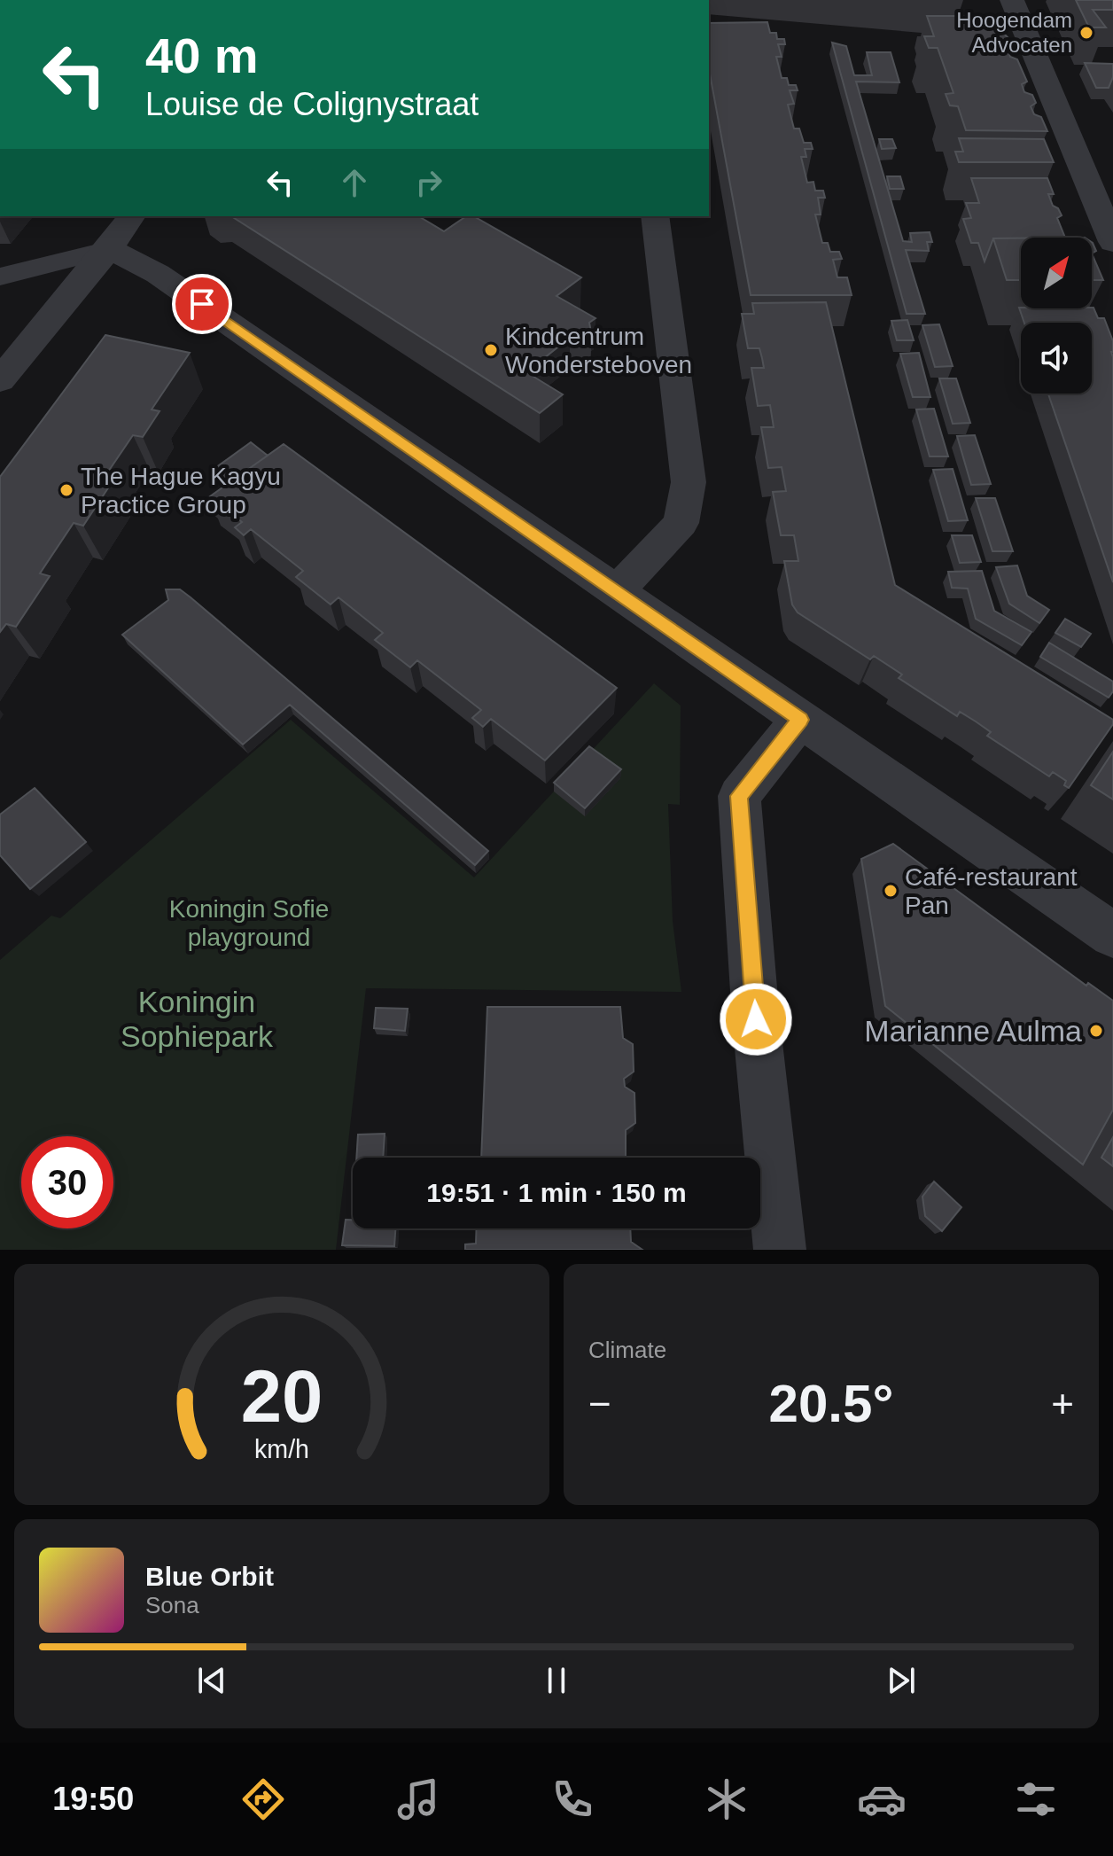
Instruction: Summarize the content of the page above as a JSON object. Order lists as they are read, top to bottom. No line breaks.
{"parks":["Koningin Sofie playground","Koningin Sophiepark"],"places":["Hoogendam Advocaten","Kindcentrum Wondersteboven","The Hague Kagyu Practice Group","Café-restaurant Pan","Marianne Aulma"],"north":"top right","page":{"turn":["40 m","Louise de Colignystraat"],"limit":"30","trip":"19:51 · 1 min · 150 m","tile":"Climate","heat":["−","20.5°","+"],"song":["Blue Orbit","Sona"],"tabs":"19:50","gauge":["20","km/h"]}}
